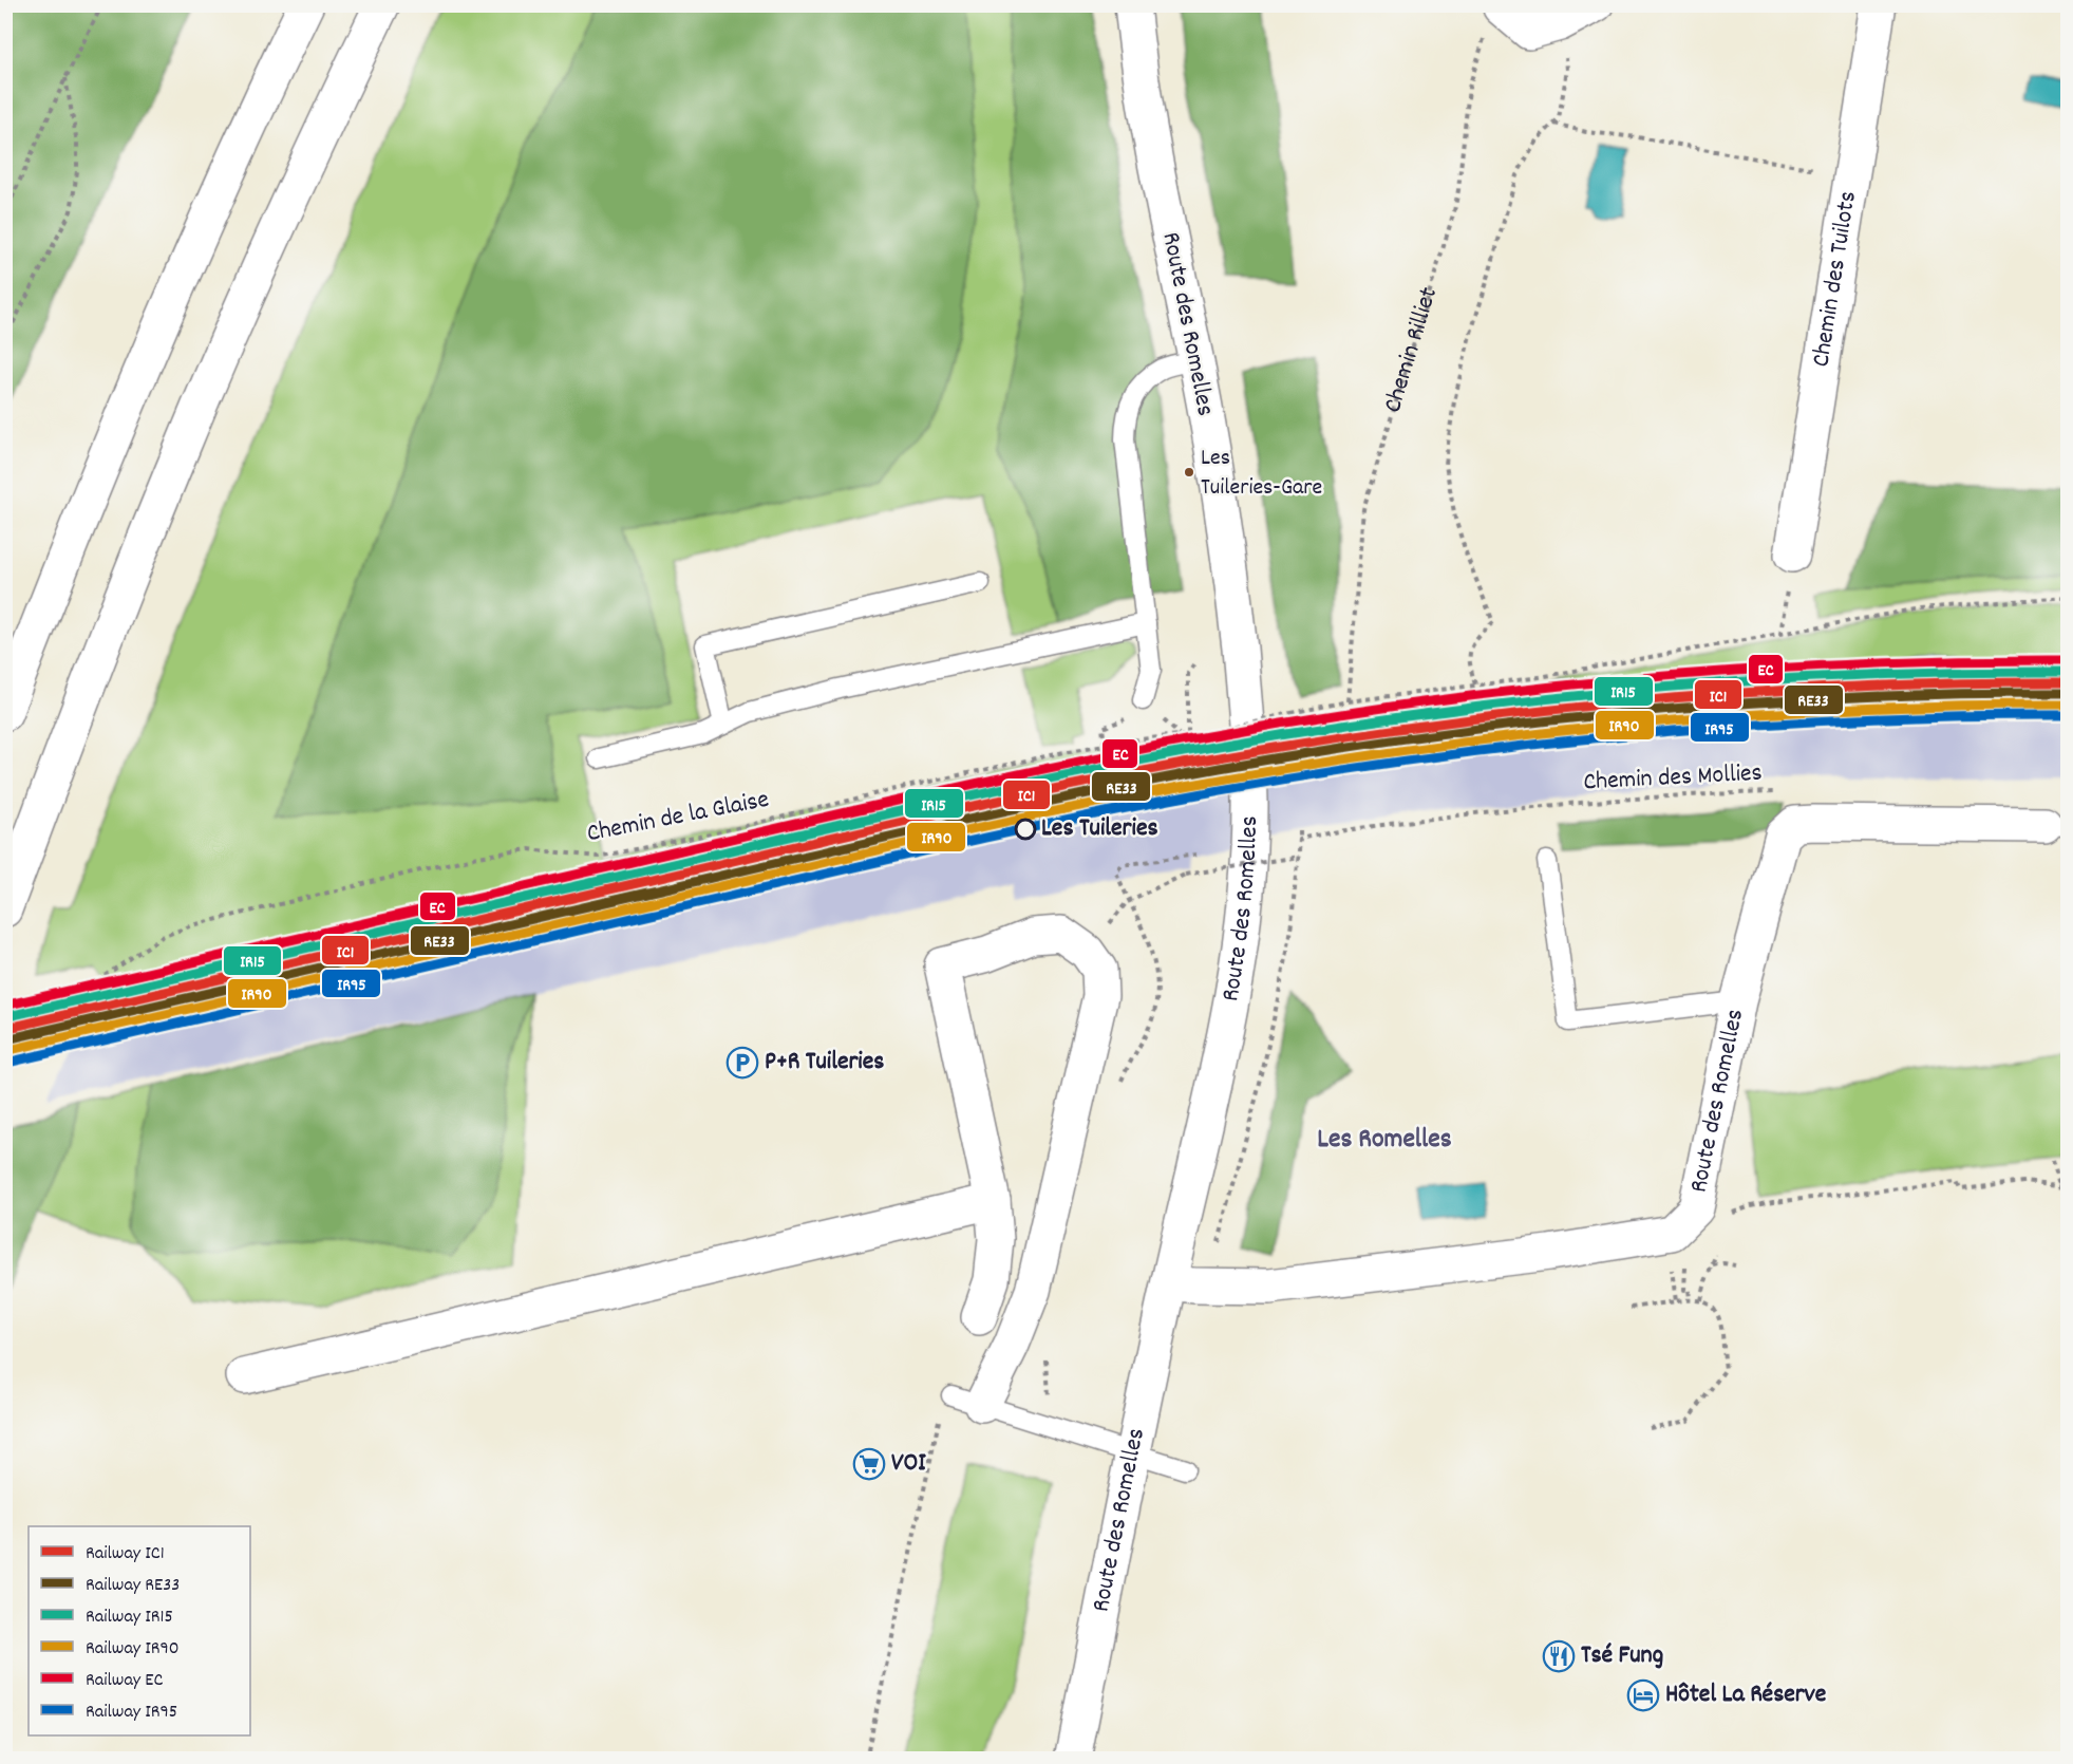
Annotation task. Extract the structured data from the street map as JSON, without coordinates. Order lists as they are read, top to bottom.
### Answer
{
  "streets": {
    "main road": ["Chemin des Tuilots", "Route des Romelles"],
    "path": ["Chemin Rilliet", "Chemin des Mollies", "Chemin de la Glaise"]
  },
  "crossings": [
    ["Chemin Rilliet", "Chemin de la Glaise"]
  ],
  "districts": ["Les Romelles"],
  "places": {
    "other": ["Les Tuileries-Gare", "Les Tuileries"],
    "parking": ["P+R Tuileries"],
    "supermarket": ["VOI"],
    "restaurant": ["Tsé Fung"],
    "hotel": ["Hôtel La Réserve"]
  },
  "lines": [
    "rail line EC",
    "rail line IR15",
    "rail line IC1",
    "rail line RE33",
    "rail line IR90",
    "rail line IR95"
  ],
  "legend": [
    "Railway IC1",
    "Railway RE33",
    "Railway IR15",
    "Railway IR90",
    "Railway EC",
    "Railway IR95"
  ]
}
